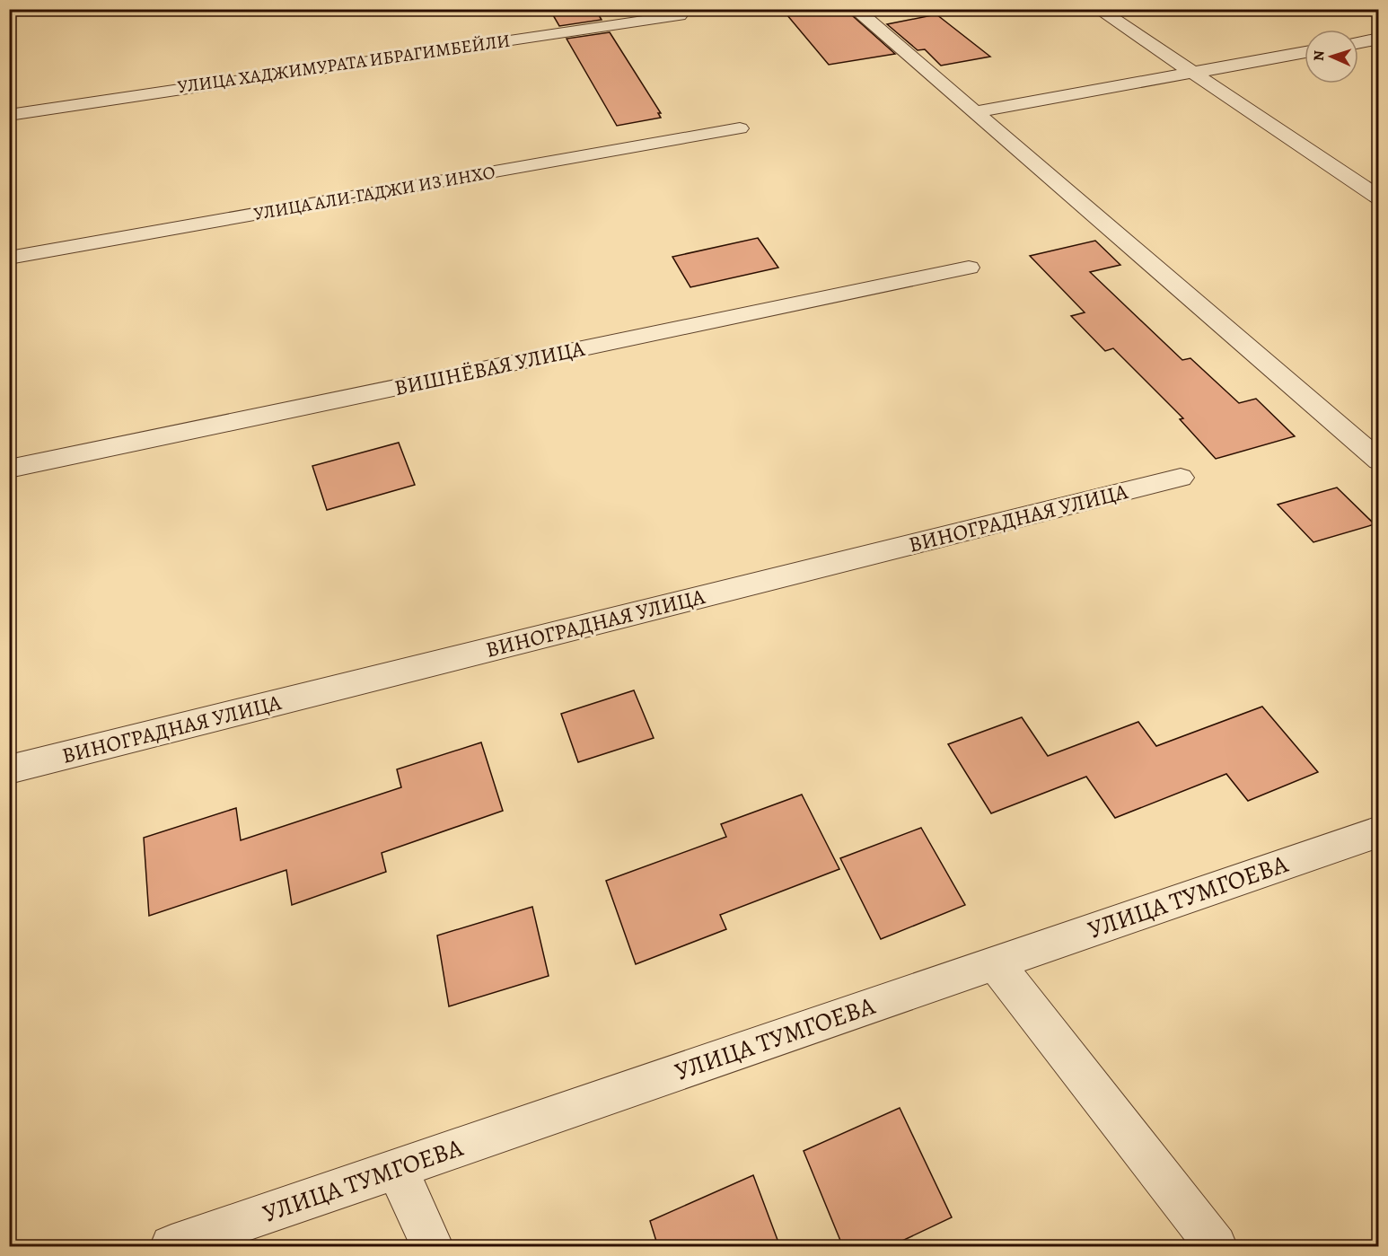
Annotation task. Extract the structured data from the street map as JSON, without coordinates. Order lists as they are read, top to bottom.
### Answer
{
  "streets": {
    "street": [
      "УЛИЦА ХАДЖИМУРАТА ИБРАГИМБЕЙЛИ",
      "УЛИЦА АЛИ-ГАДЖИ ИЗ ИНХО",
      "ВИШНЁВАЯ УЛИЦА",
      "ВИНОГРАДНАЯ УЛИЦА",
      "УЛИЦА ТУМГОЕВА"
    ]
  },
  "north": "left"
}
